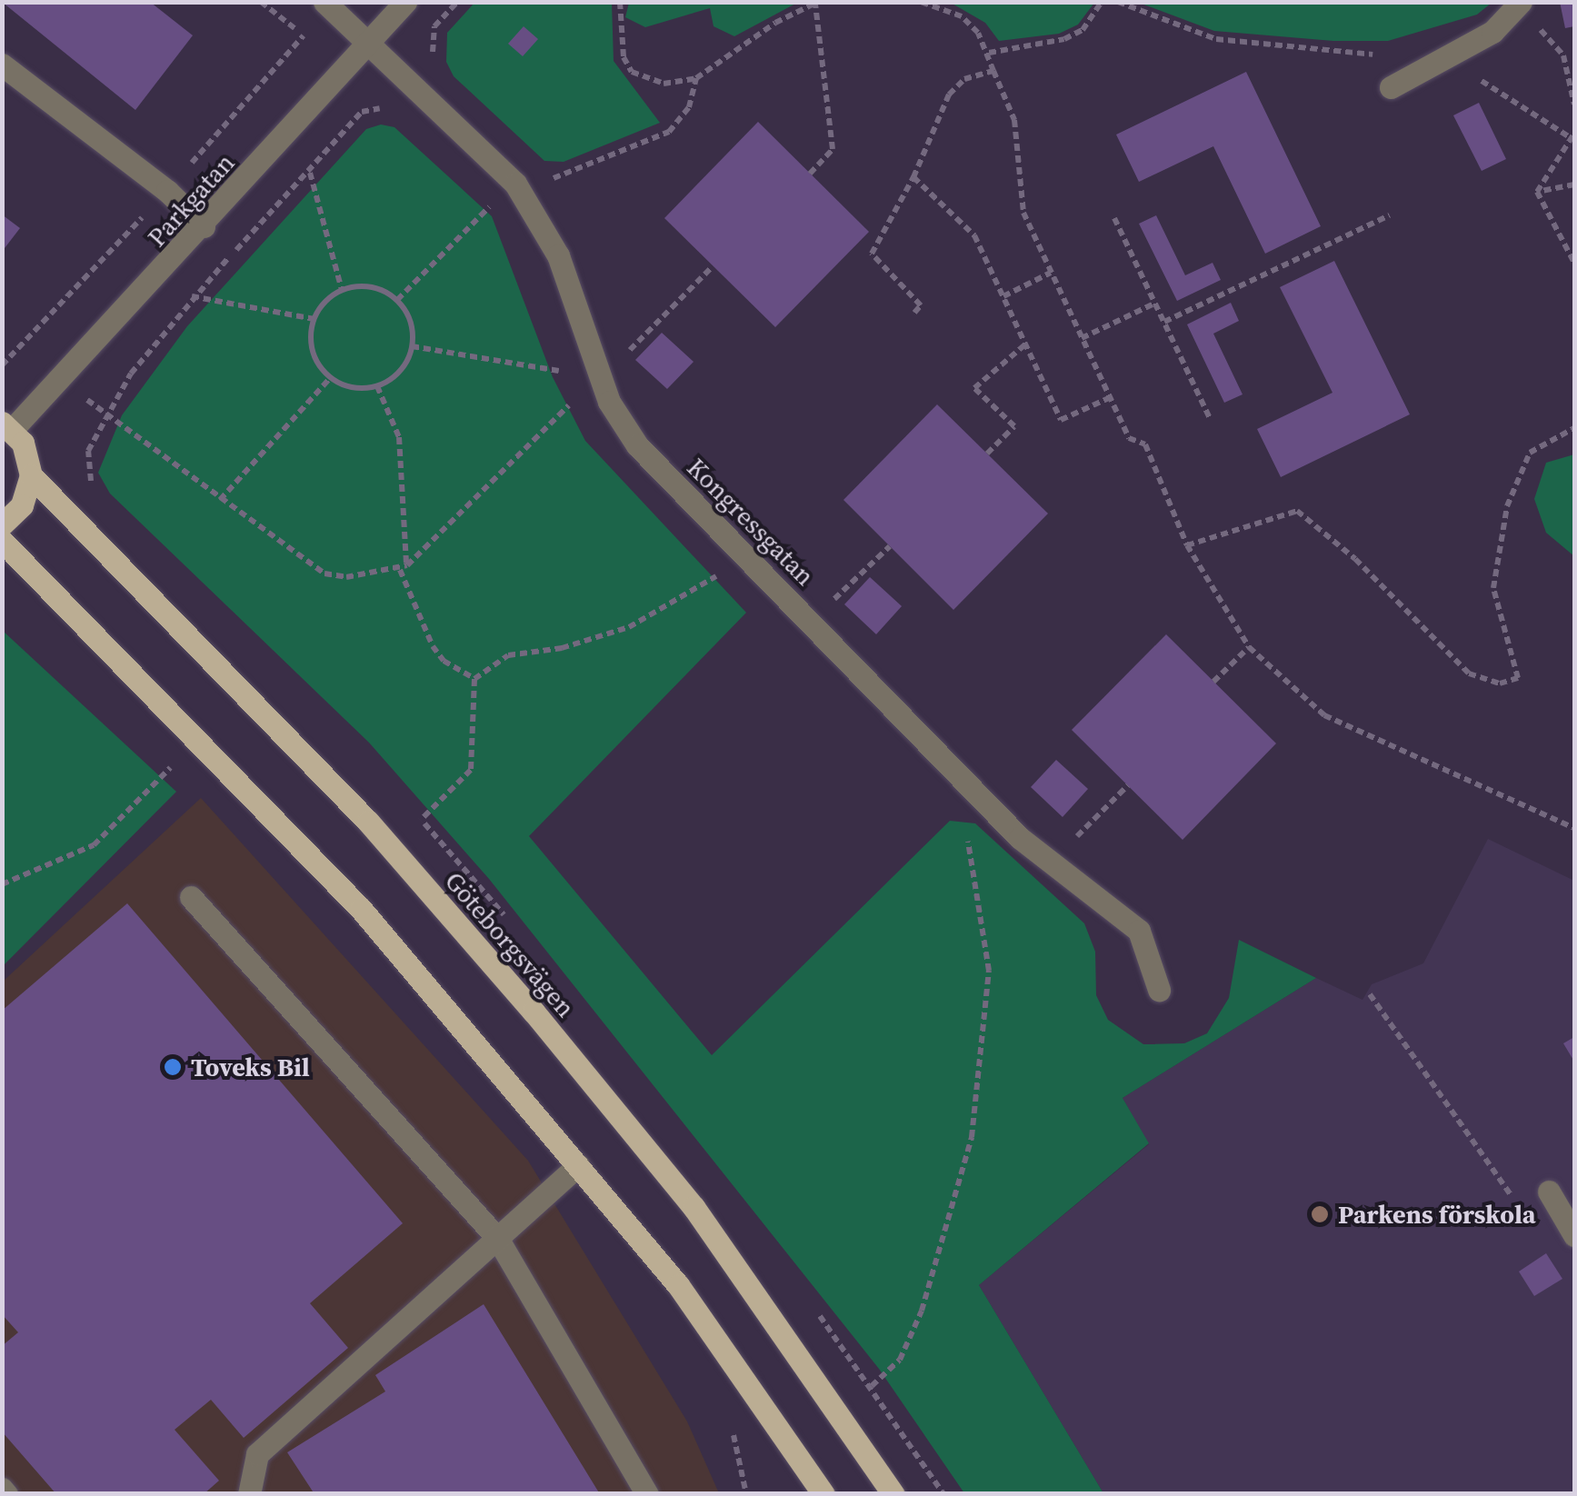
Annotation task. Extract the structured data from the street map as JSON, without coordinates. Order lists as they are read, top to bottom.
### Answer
{
  "streets": {
    "main road": ["Göteborgsvägen"],
    "street": ["Parkgatan", "Kongressgatan"]
  },
  "crossings": [
    ["Parkgatan", "Kongressgatan"],
    ["Parkgatan", "Göteborgsvägen"]
  ],
  "places": ["Toveks Bil", "Parkens förskola"]
}
